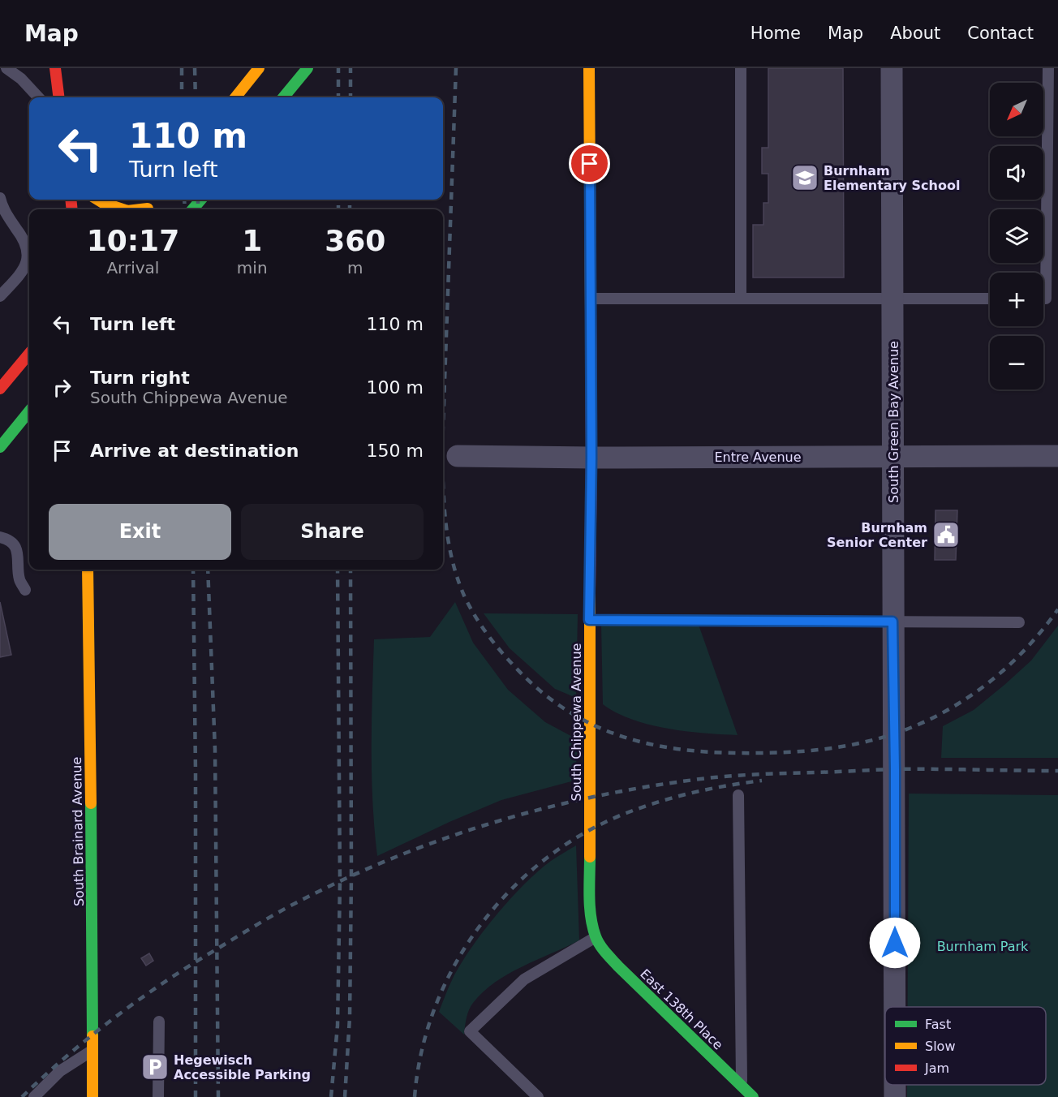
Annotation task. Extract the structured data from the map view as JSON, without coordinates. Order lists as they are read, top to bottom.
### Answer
{
  "streets": {
    "street": [
      "South Green Bay Avenue",
      "Entre Avenue",
      "South Chippewa Avenue",
      "South Brainard Avenue",
      "East 138th Place"
    ]
  },
  "crossings": [
    ["South Green Bay Avenue", "Entre Avenue"],
    ["Entre Avenue", "South Chippewa Avenue"],
    ["South Chippewa Avenue", "East 138th Place"]
  ],
  "parks": ["Burnham Park"],
  "places": {
    "school or university": ["Burnham Elementary School"],
    "public building": ["Burnham Senior Center"],
    "parking": ["Hegewisch Accessible Parking"]
  },
  "legend": ["Fast", "Slow", "Jam"],
  "north": "bottom left",
  "page": {
    "header": "Map",
    "nav": [
      "Home",
      "Map",
      "About",
      "Contact"
    ],
    "map_buttons": ["+", "−"],
    "turn": ["110 m", "Turn left"],
    "eta": [
      "10:17",
      "Arrival",
      "1",
      "min",
      "360",
      "m"
    ],
    "list": [
      {
        "name": "Turn left",
        "value": "110 m"
      },
      {
        "name": "Turn right",
        "note": "South Chippewa Avenue",
        "value": "100 m"
      },
      {
        "name": "Arrive at destination",
        "value": "150 m"
      }
    ],
    "buttons": ["Exit", "Share"]
  }
}
